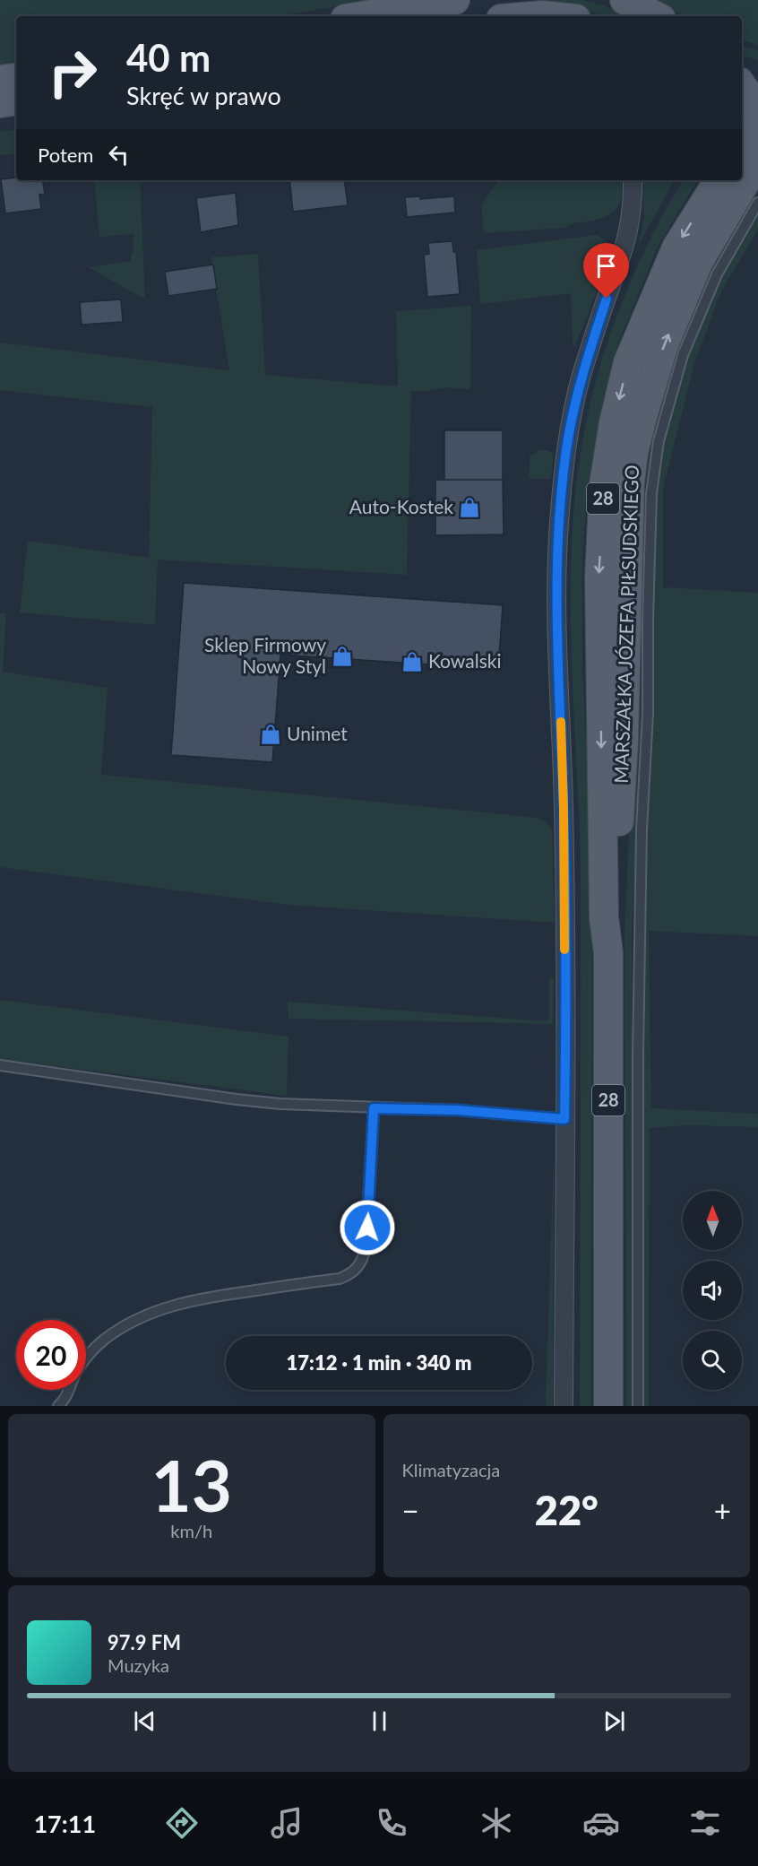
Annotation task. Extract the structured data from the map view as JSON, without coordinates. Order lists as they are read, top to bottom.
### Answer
{
  "streets": {
    "main road": ["28", "MARSZAŁKA JÓZEFA PIŁSUDSKIEGO"]
  },
  "places": {
    "shop": [
      "Auto-Kostek",
      "Sklep Firmowy Nowy Styl",
      "Kowalski",
      "Unimet"
    ]
  },
  "north": "top",
  "page": {
    "turn": ["40 m", "Skręć w prawo"],
    "then": "Potem",
    "limit": "20",
    "trip": "17:12 · 1 min · 340 m",
    "tile": [
      ["13", "km/h"],
      "Klimatyzacja"
    ],
    "heat": ["−", "22°", "+"],
    "song": ["97.9 FM", "Muzyka"],
    "tabs": "17:11"
  }
}
